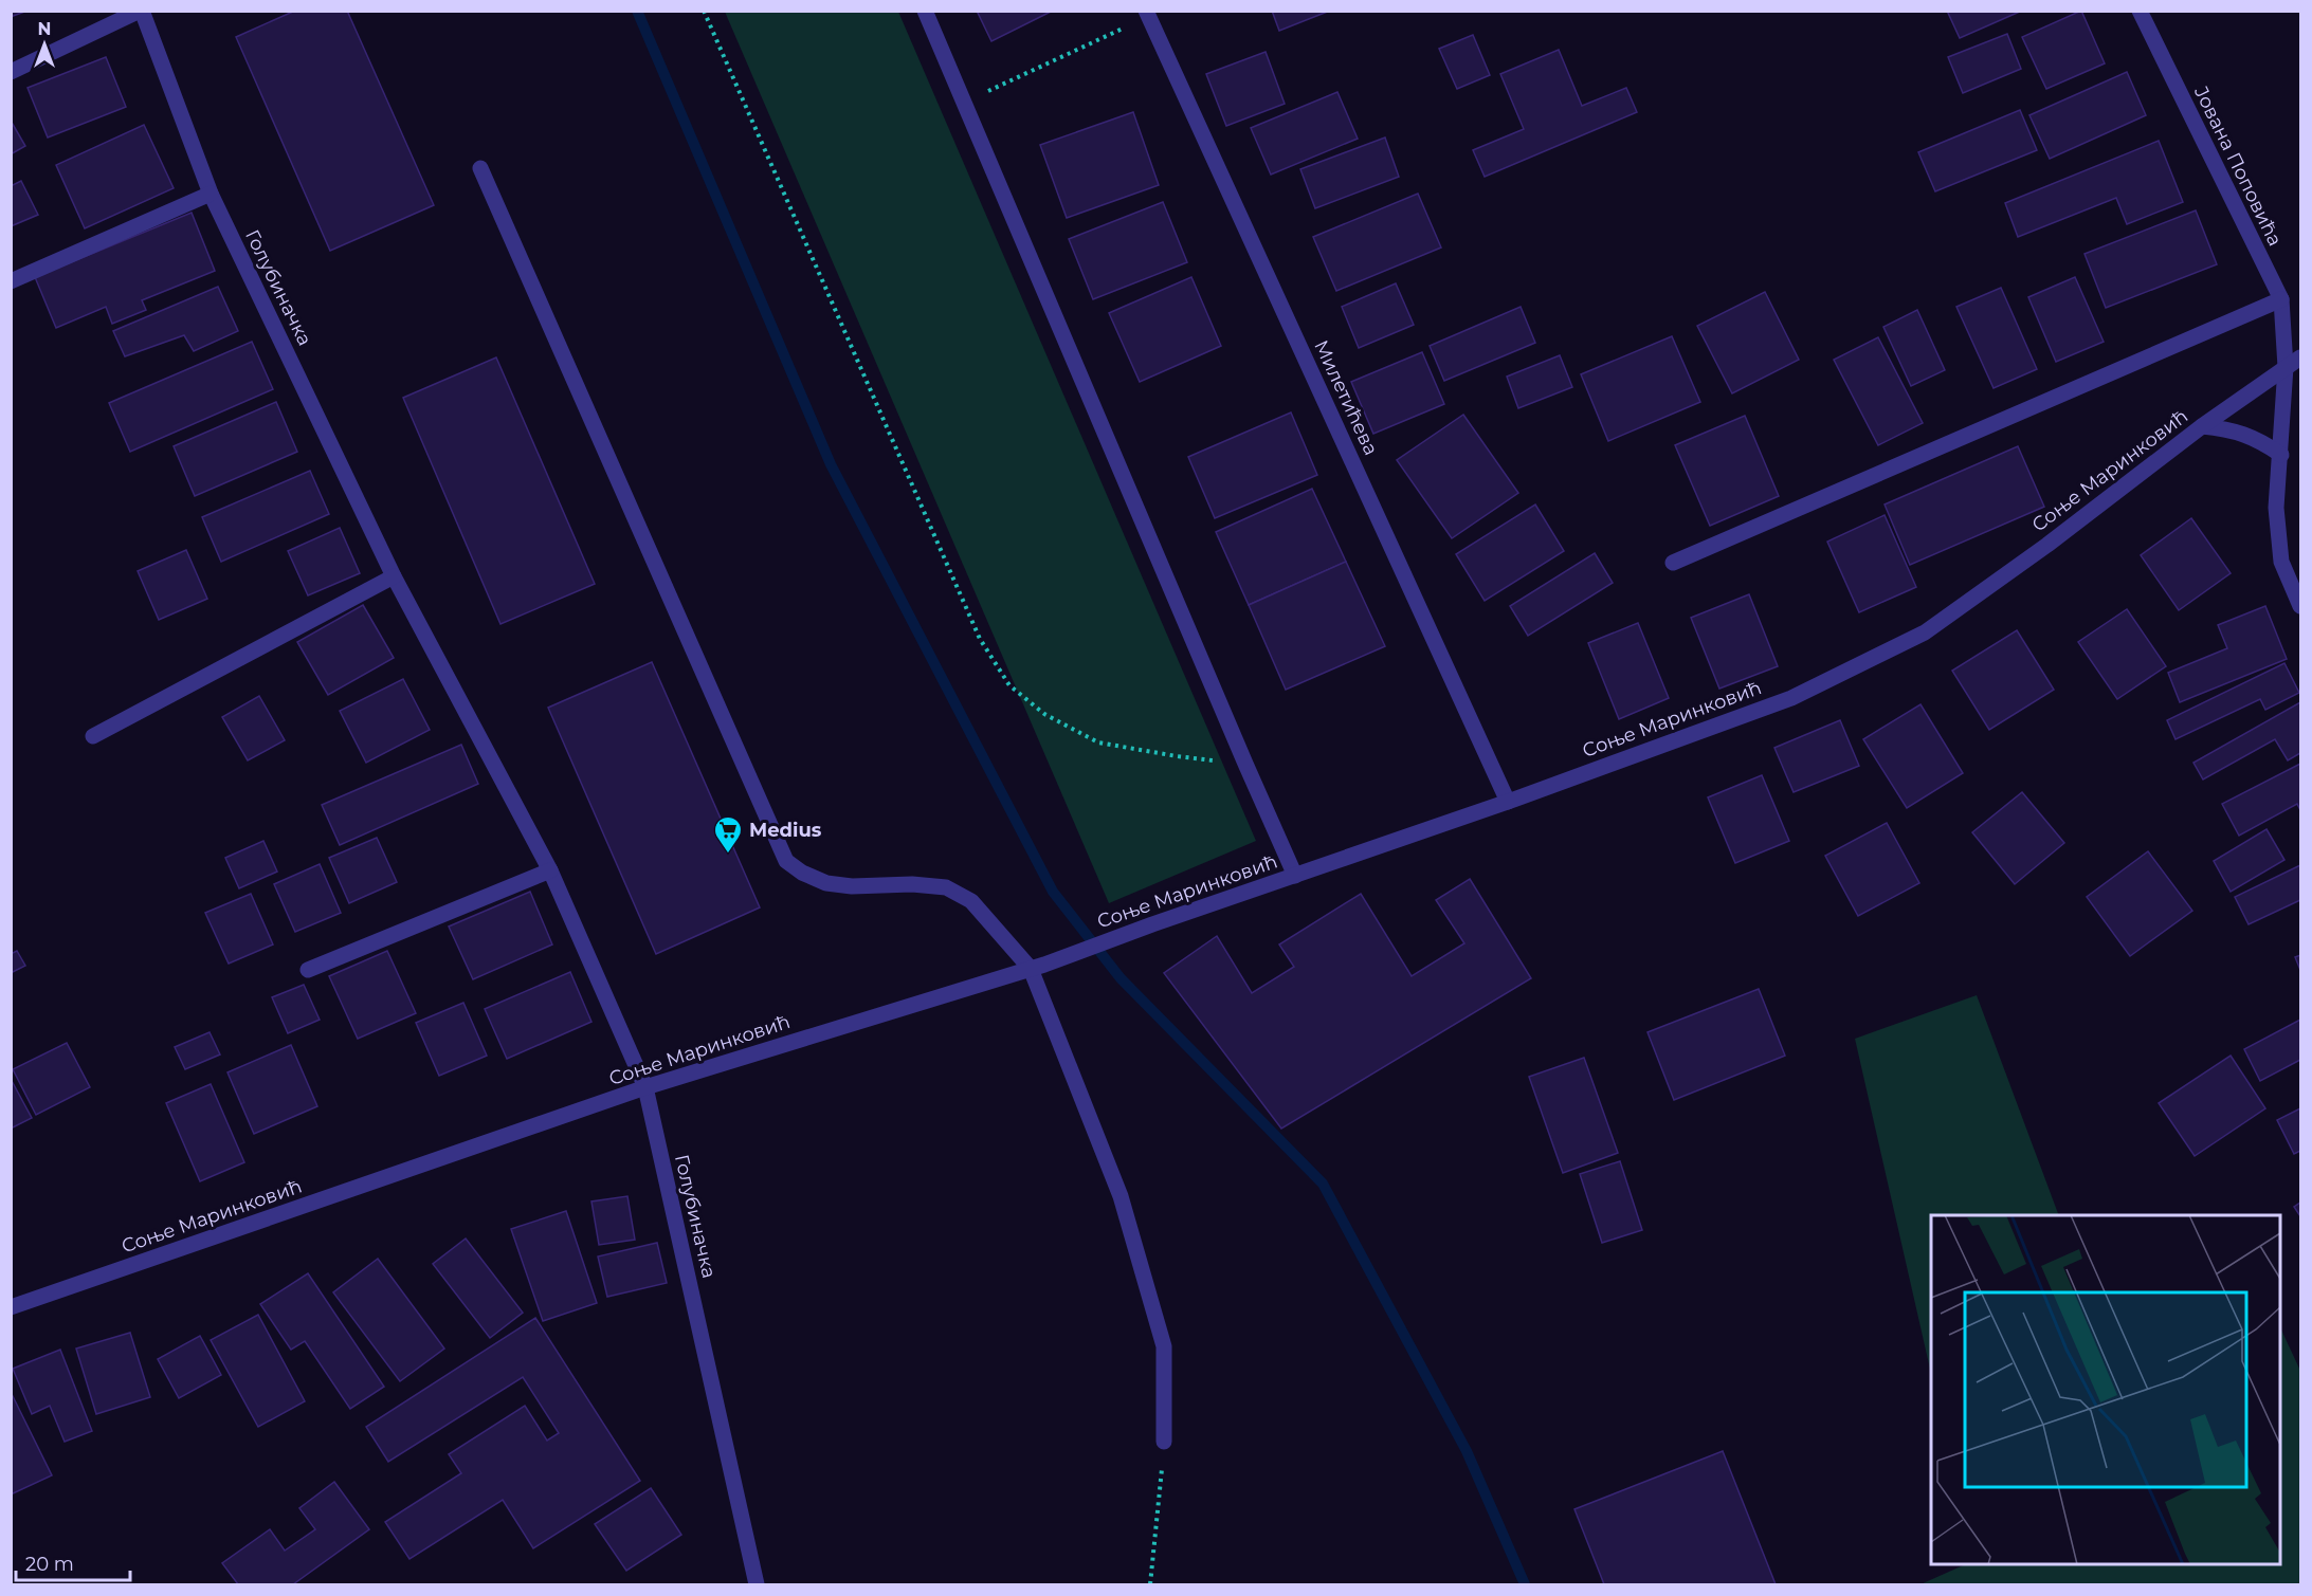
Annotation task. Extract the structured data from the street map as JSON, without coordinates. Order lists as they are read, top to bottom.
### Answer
{
  "streets": {
    "street": [
      "Јована Поповића",
      "Голубиначка",
      "Милетићева",
      "Соње Маринковић"
    ]
  },
  "crossings": [
    ["Јована Поповића", "Соње Маринковић"],
    ["Голубиначка", "Соње Маринковић"],
    ["Милетићева", "Соње Маринковић"]
  ],
  "places": {
    "supermarket": ["Medius"]
  },
  "scale_bar": "20 m",
  "north": "top"
}
